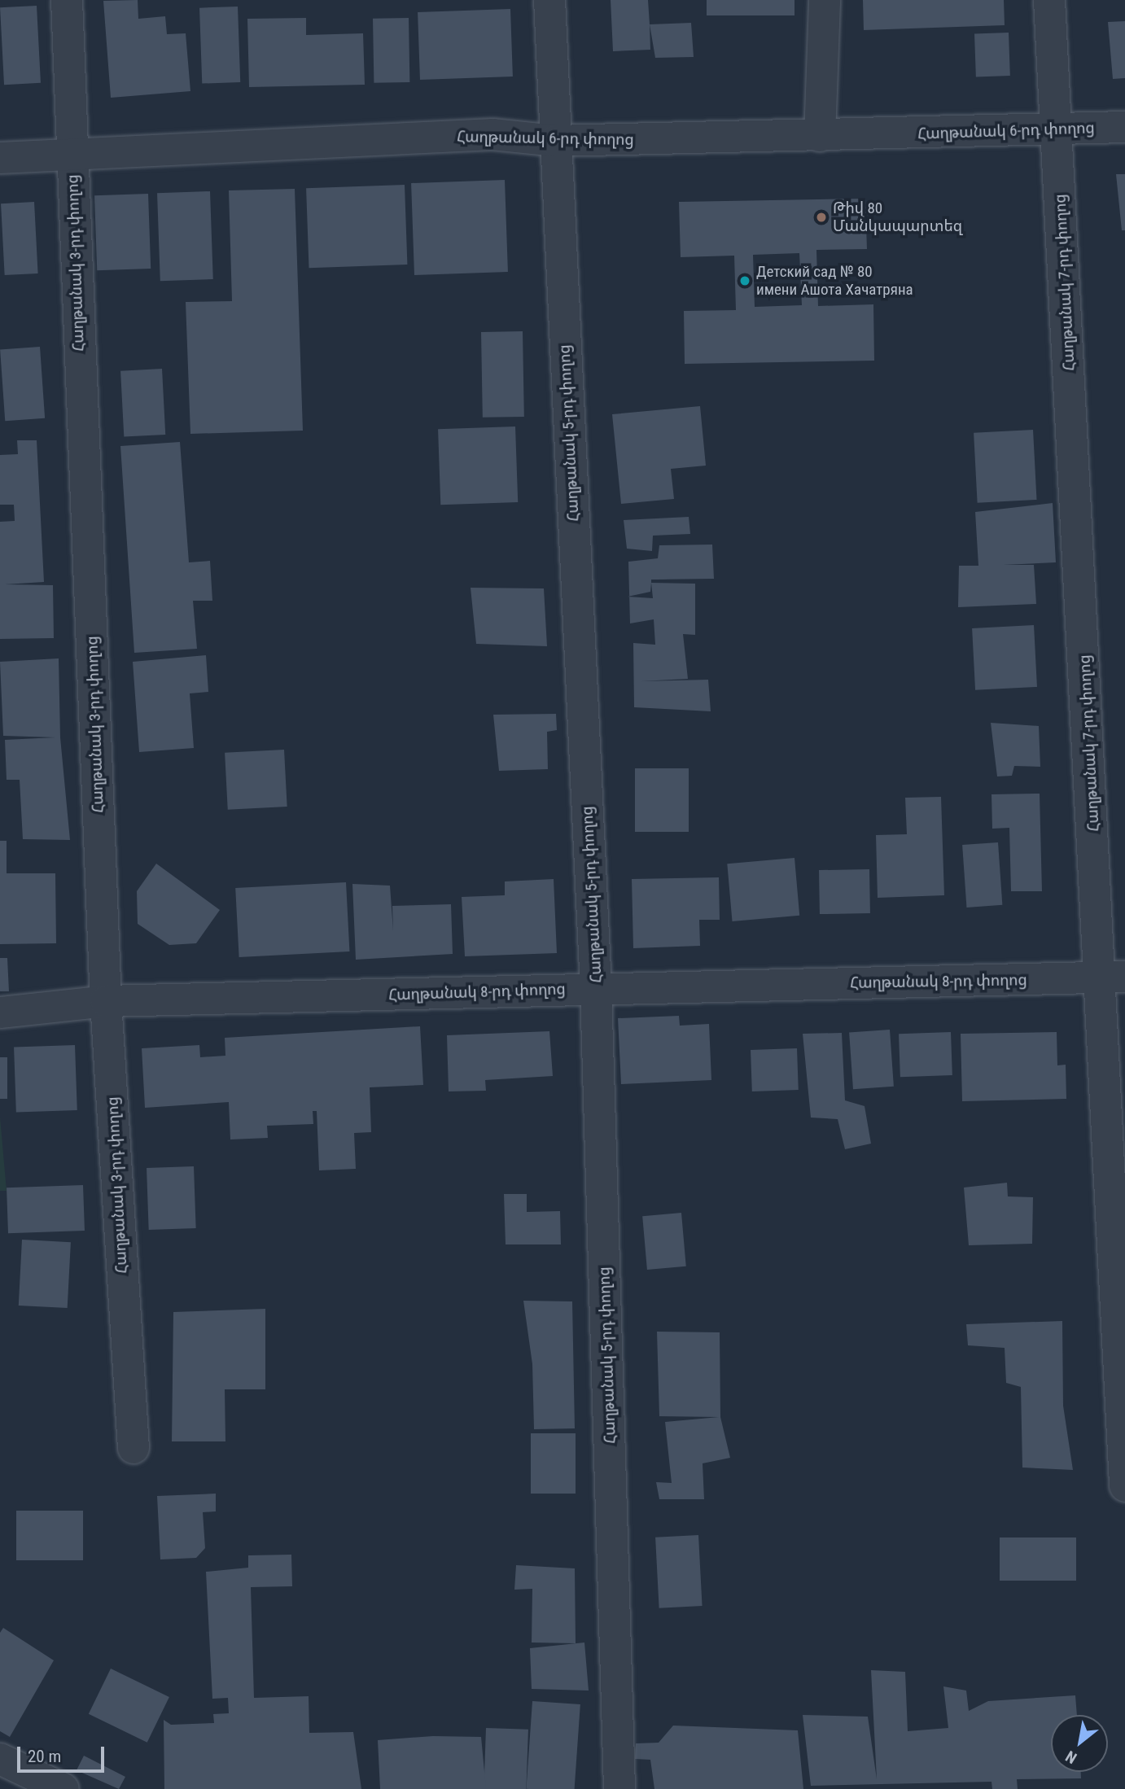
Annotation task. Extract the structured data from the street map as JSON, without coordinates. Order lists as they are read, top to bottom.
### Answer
{
  "streets": {
    "street": [
      "Հաղթանակ 6-րդ փողոց",
      "Հաղթանակ 3-րդ փողոց",
      "Հաղթանակ 7-րդ փողոց",
      "Հաղթանակ 5-րդ փողոց",
      "Հաղթանակ 8-րդ փողոց"
    ]
  },
  "crossings": [
    ["Հաղթանակ 6-րդ փողոց", "Հաղթանակ 3-րդ փողոց"],
    ["Հաղթանակ 6-րդ փողոց", "Հաղթանակ 7-րդ փողոց"],
    ["Հաղթանակ 6-րդ փողոց", "Հաղթանակ 5-րդ փողոց"],
    ["Հաղթանակ 3-րդ փողոց", "Հաղթանակ 8-րդ փողոց"],
    ["Հաղթանակ 7-րդ փողոց", "Հաղթանակ 8-րդ փողոց"],
    ["Հաղթանակ 5-րդ փողոց", "Հաղթանակ 8-րդ փողոց"]
  ],
  "places": ["Թիվ 80 Մանկապարտեզ", "Детский сад № 80 имени Ашота Хачатряна"],
  "scale_bar": "20 m",
  "north": "bottom left"
}
